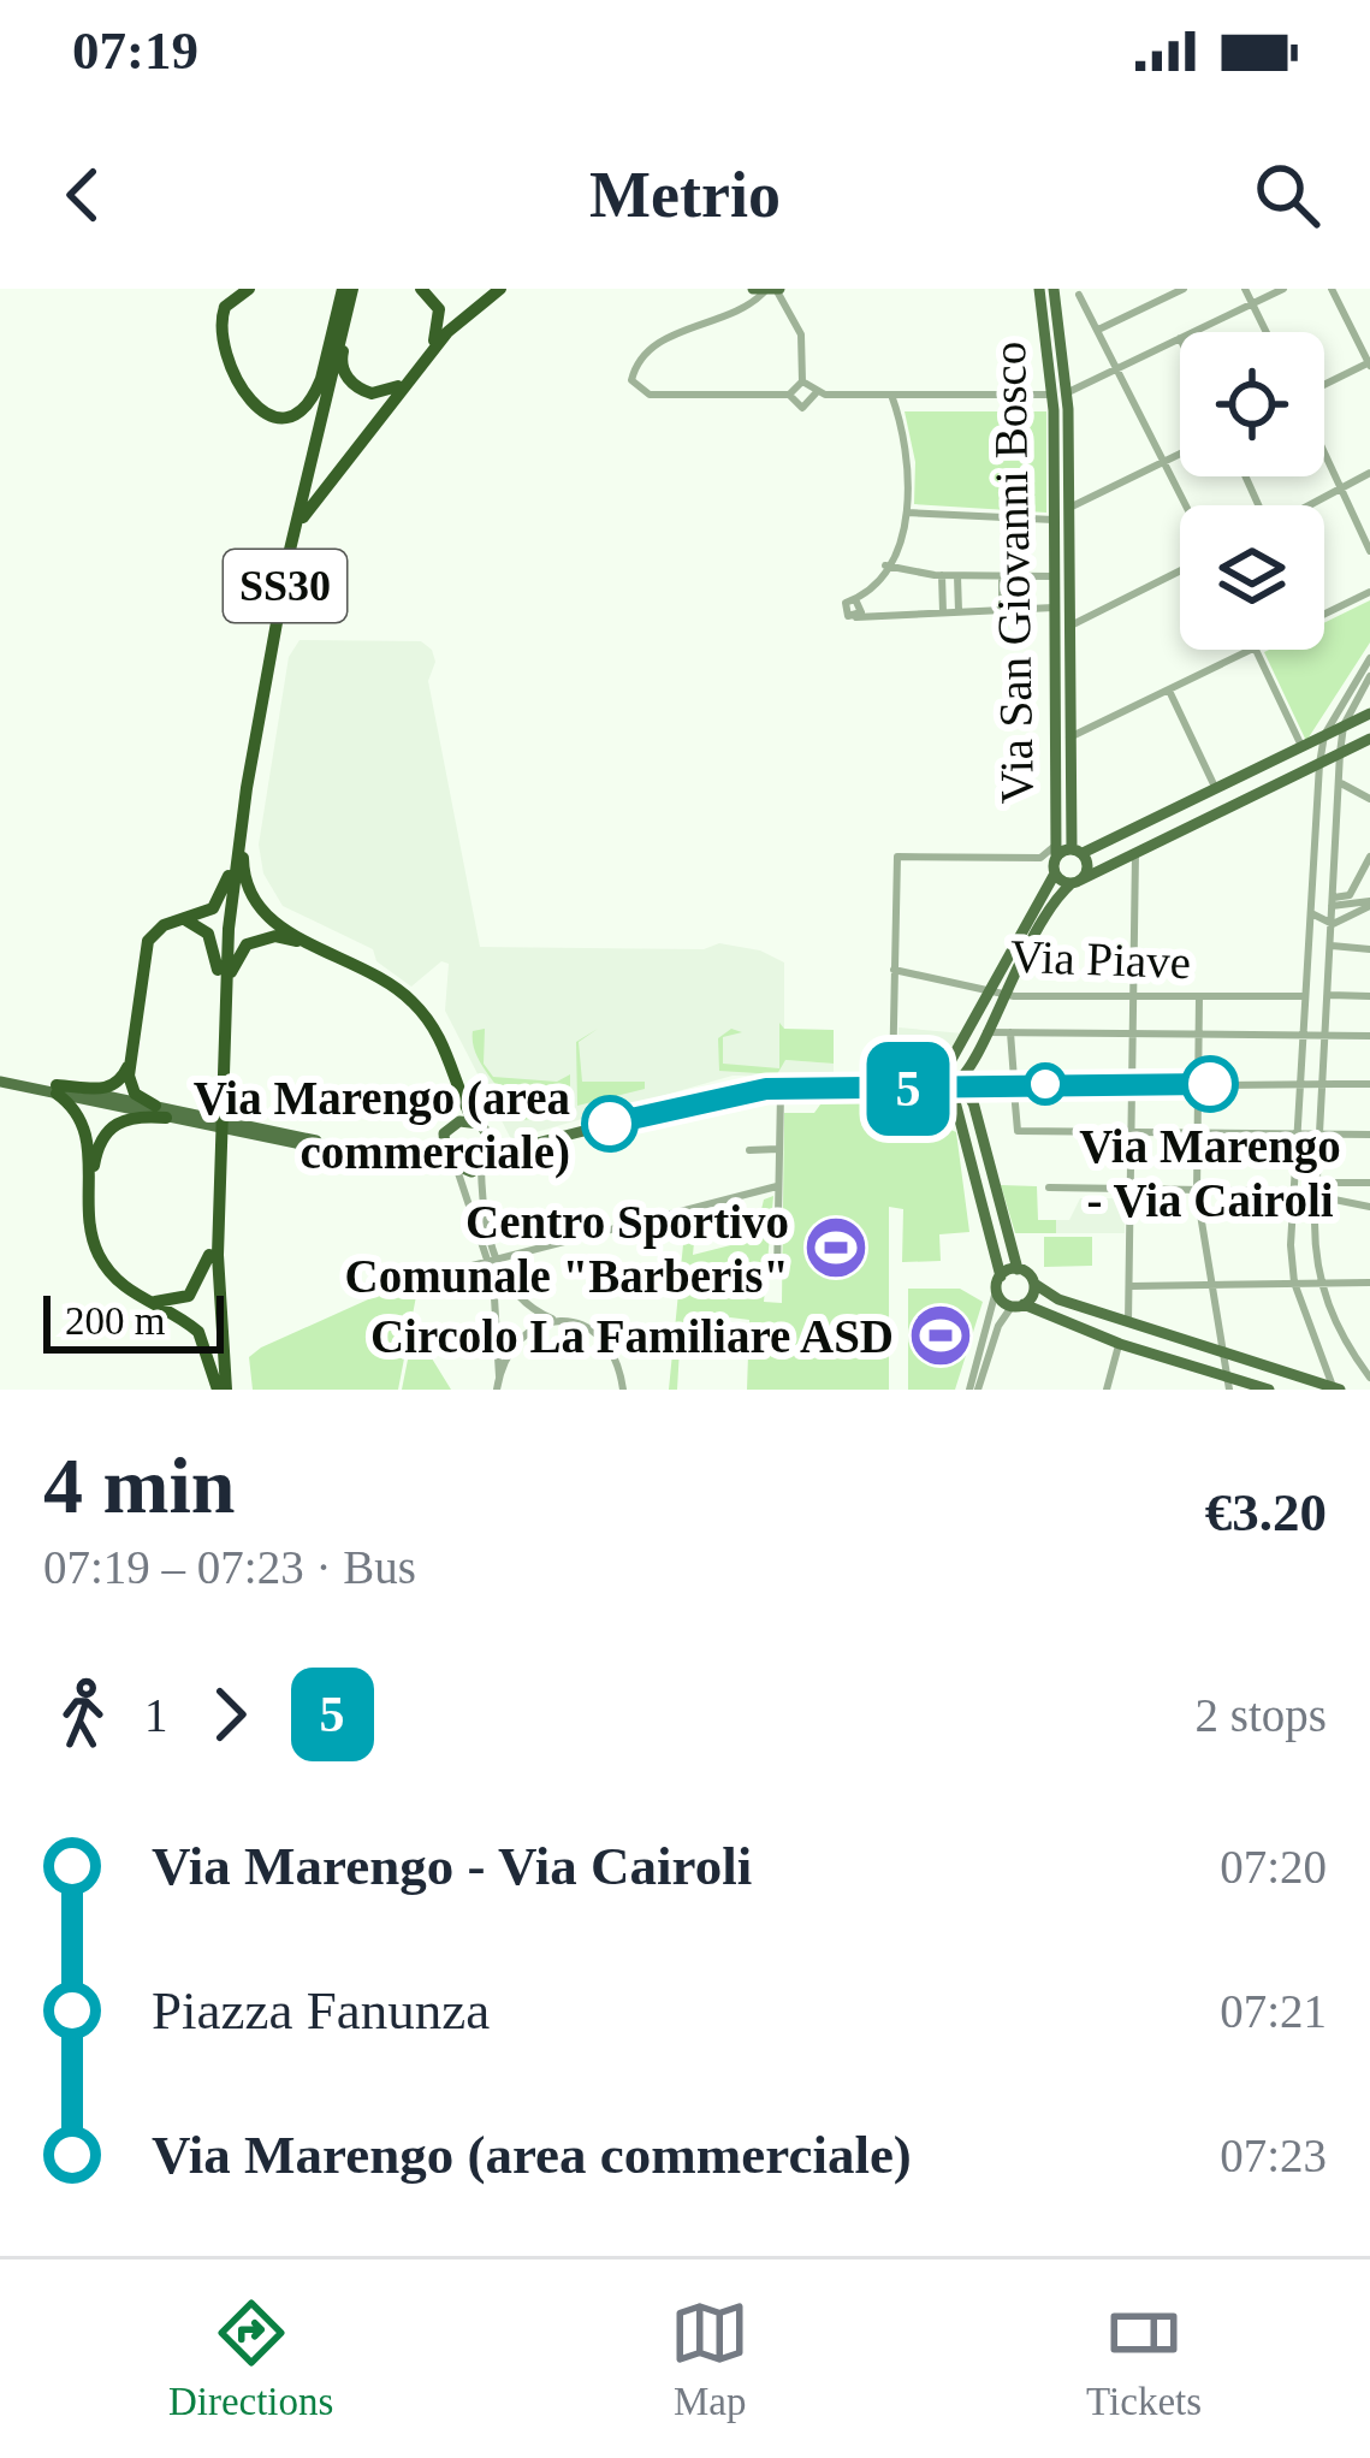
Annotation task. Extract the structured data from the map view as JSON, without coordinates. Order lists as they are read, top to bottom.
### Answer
{
  "streets": {
    "highway": ["SS30"],
    "main road": ["Via San Giovanni Bosco"],
    "street": ["Via Piave"]
  },
  "crossings": [
    ["Via San Giovanni Bosco", "Via Piave"]
  ],
  "places": {
    "other": ["Via Marengo - Via Cairoli", "Via Marengo (area commerciale)"],
    "sports": ["Centro Sportivo Comunale \"Barberis\"", "Circolo La Familiare ASD"]
  },
  "lines": ["bus line 5"],
  "scale_bar": "200 m",
  "page": {
    "status": "07:19",
    "header": "Metrio",
    "on_map": "5",
    "scale": "200 m",
    "heading": ["4 min", "07:19 – 07:23 · Bus", "€3.20"],
    "legs": ["1", "5", "2 stops"],
    "list": [
      {
        "name": "Via Marengo - Via Cairoli",
        "value": "07:20"
      },
      {
        "name": "Piazza Fanunza",
        "value": "07:21"
      },
      {
        "name": "Via Marengo (area commerciale)",
        "value": "07:23"
      }
    ],
    "tabs": ["Directions", "Map", "Tickets"]
  }
}
